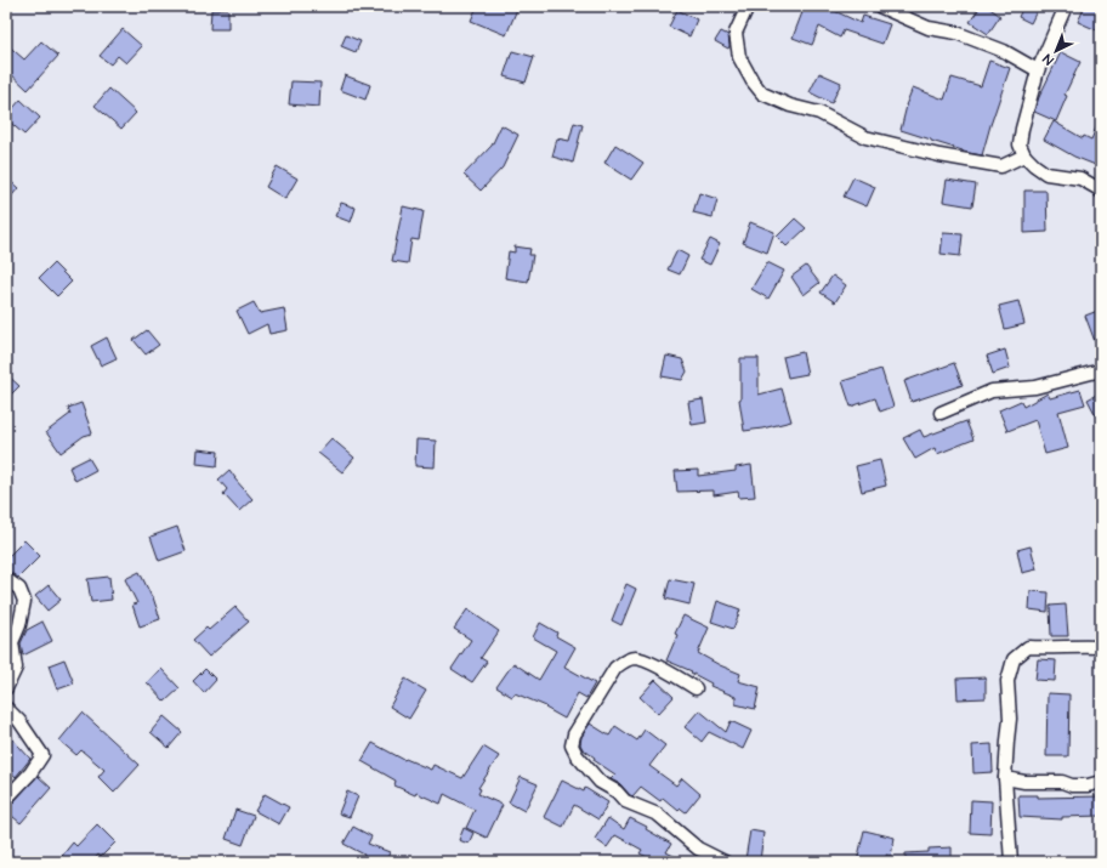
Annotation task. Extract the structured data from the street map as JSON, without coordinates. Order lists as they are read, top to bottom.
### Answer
{
  "north": "bottom left"
}
